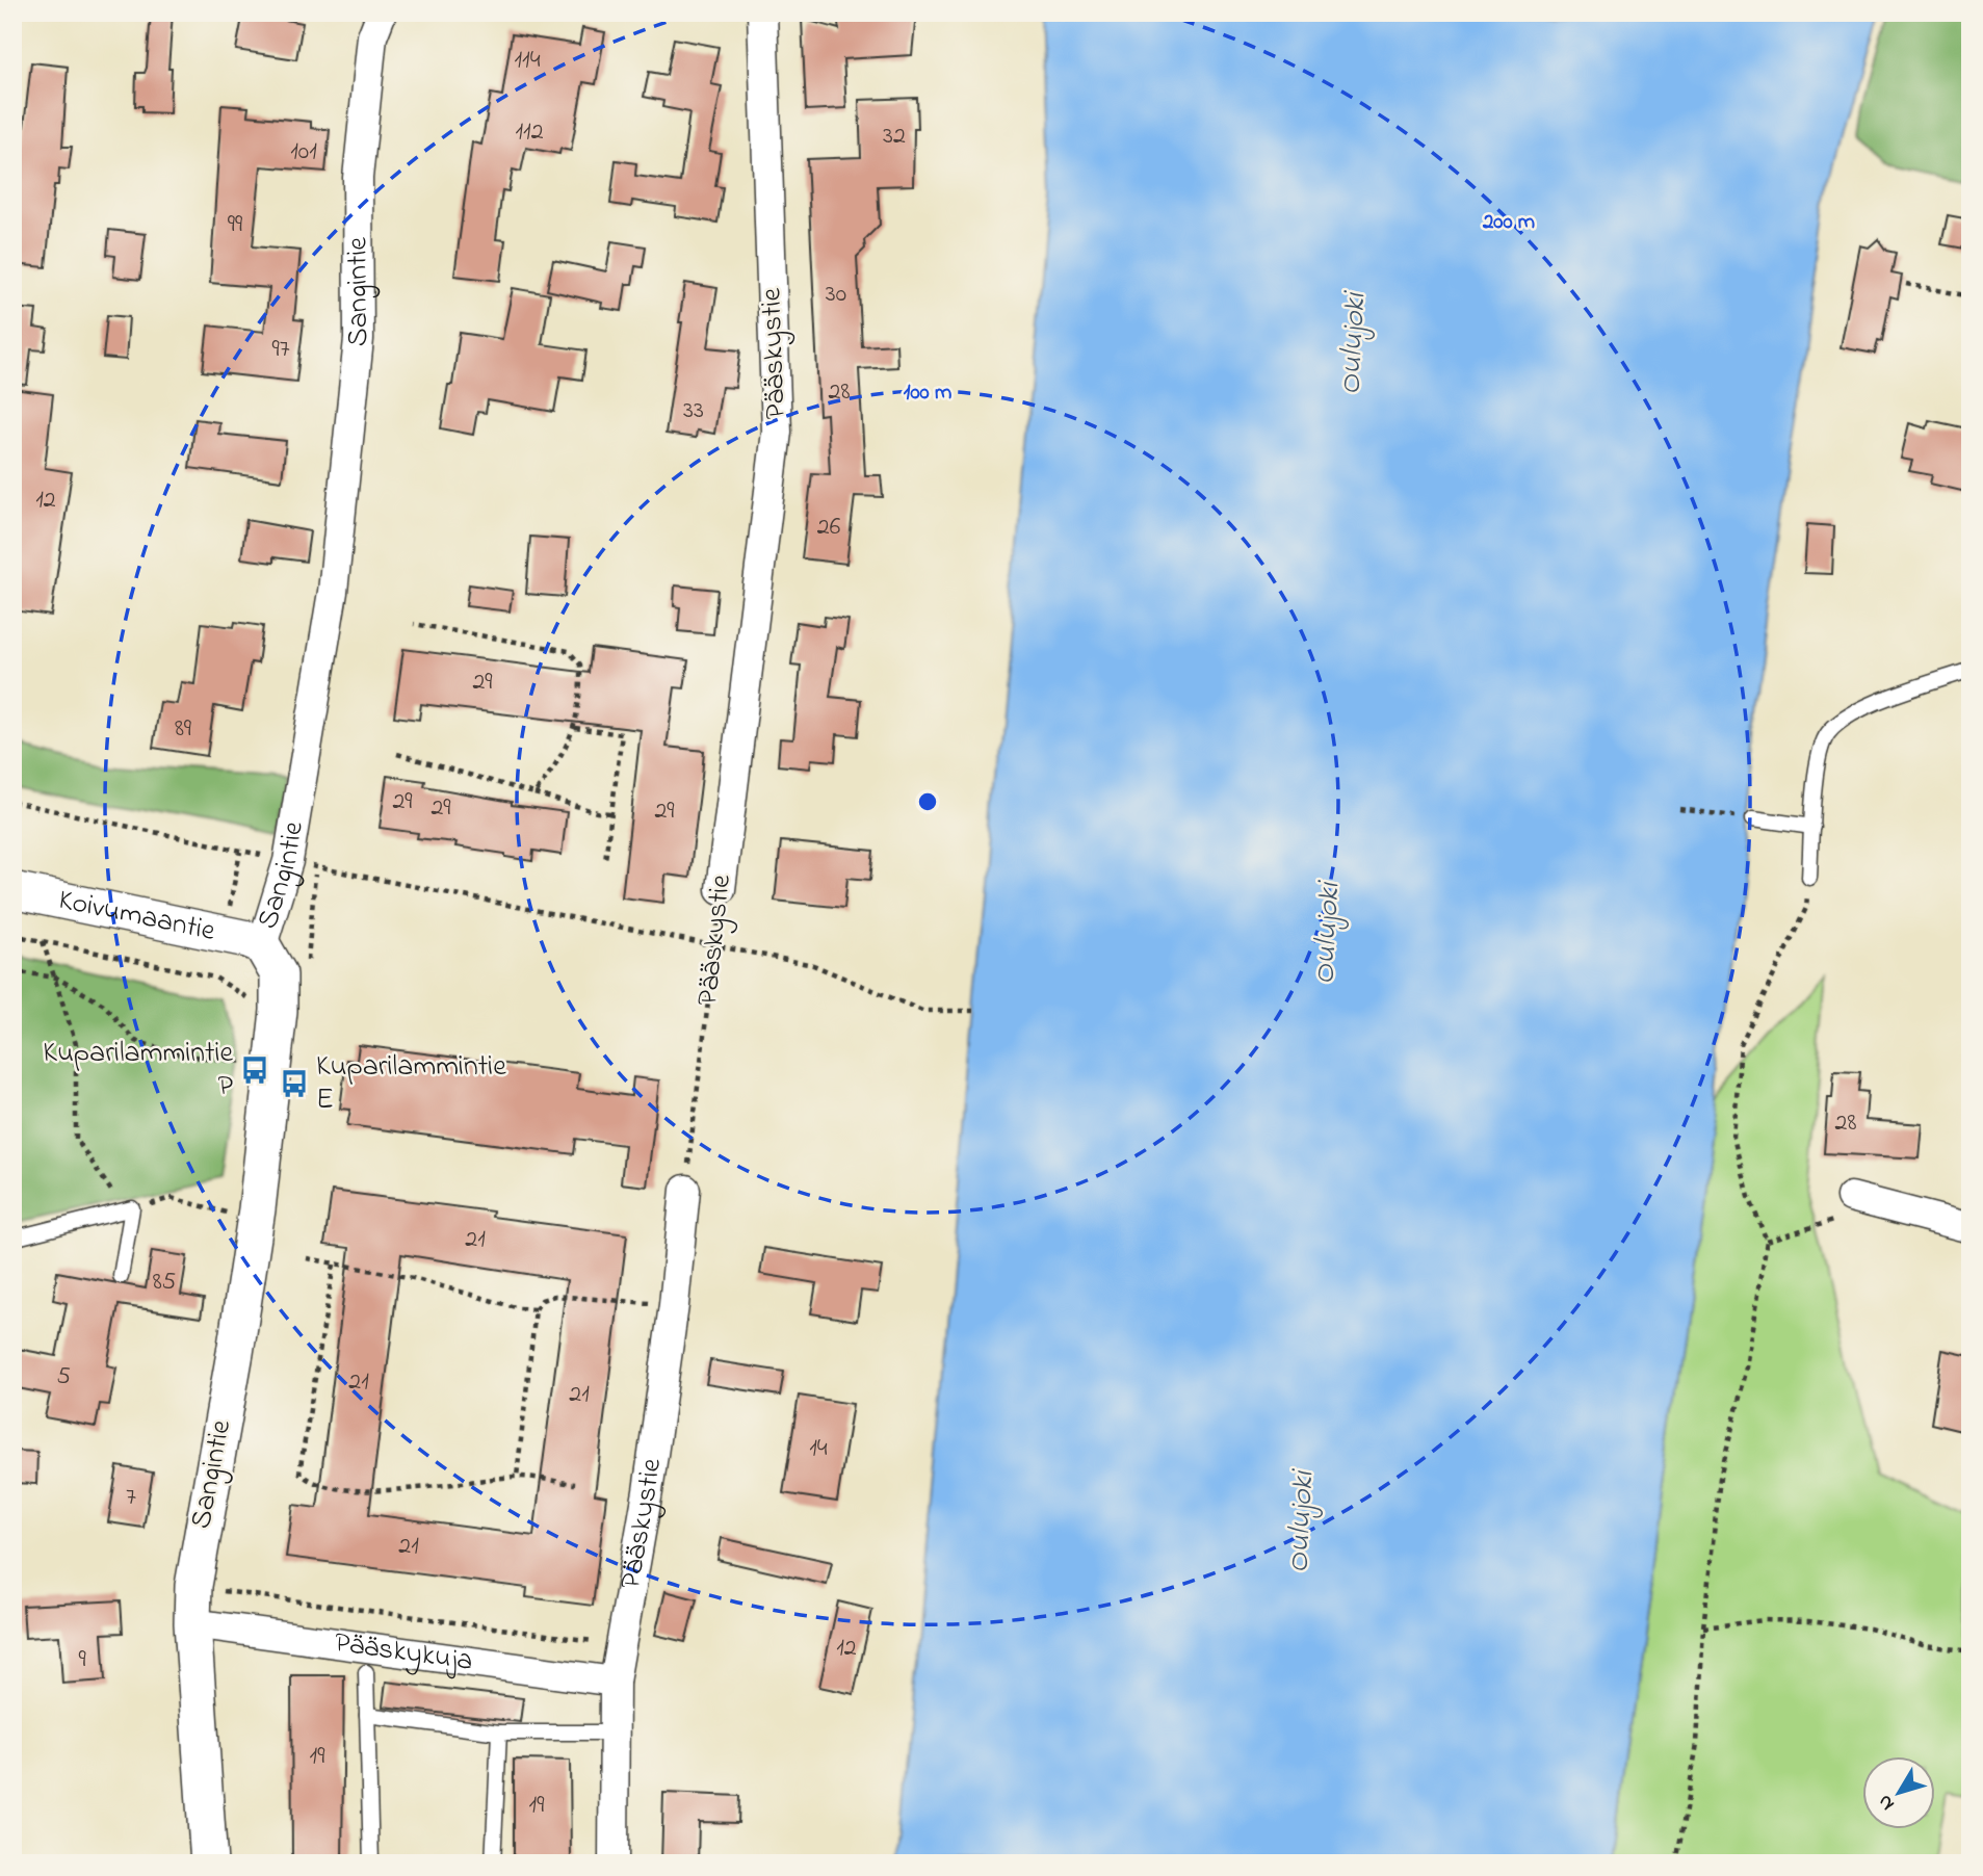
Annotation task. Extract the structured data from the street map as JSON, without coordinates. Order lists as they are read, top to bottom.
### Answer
{
  "streets": {
    "street": [
      "Sangintie",
      "Pääskystie",
      "Koivumaantie",
      "Pääskykuja"
    ]
  },
  "crossings": [
    ["Sangintie", "Koivumaantie"],
    ["Sangintie", "Pääskykuja"],
    ["Pääskystie", "Pääskykuja"]
  ],
  "water": ["Oulujoki"],
  "places": {
    "bus stop": ["Kuparilammintie P", "Kuparilammintie E"]
  },
  "house_numbers": [
    "114",
    "112",
    "32",
    "101",
    "99",
    "30",
    "97",
    "28",
    "33",
    "12",
    "26",
    "29",
    "89",
    "29",
    "29",
    "29",
    "28",
    "21",
    "85",
    "5",
    "21",
    "21",
    "14",
    "7",
    "21",
    "12",
    "9",
    "19",
    "19"
  ],
  "north": "bottom left",
  "rings": ["200 m", "100 m"]
}
